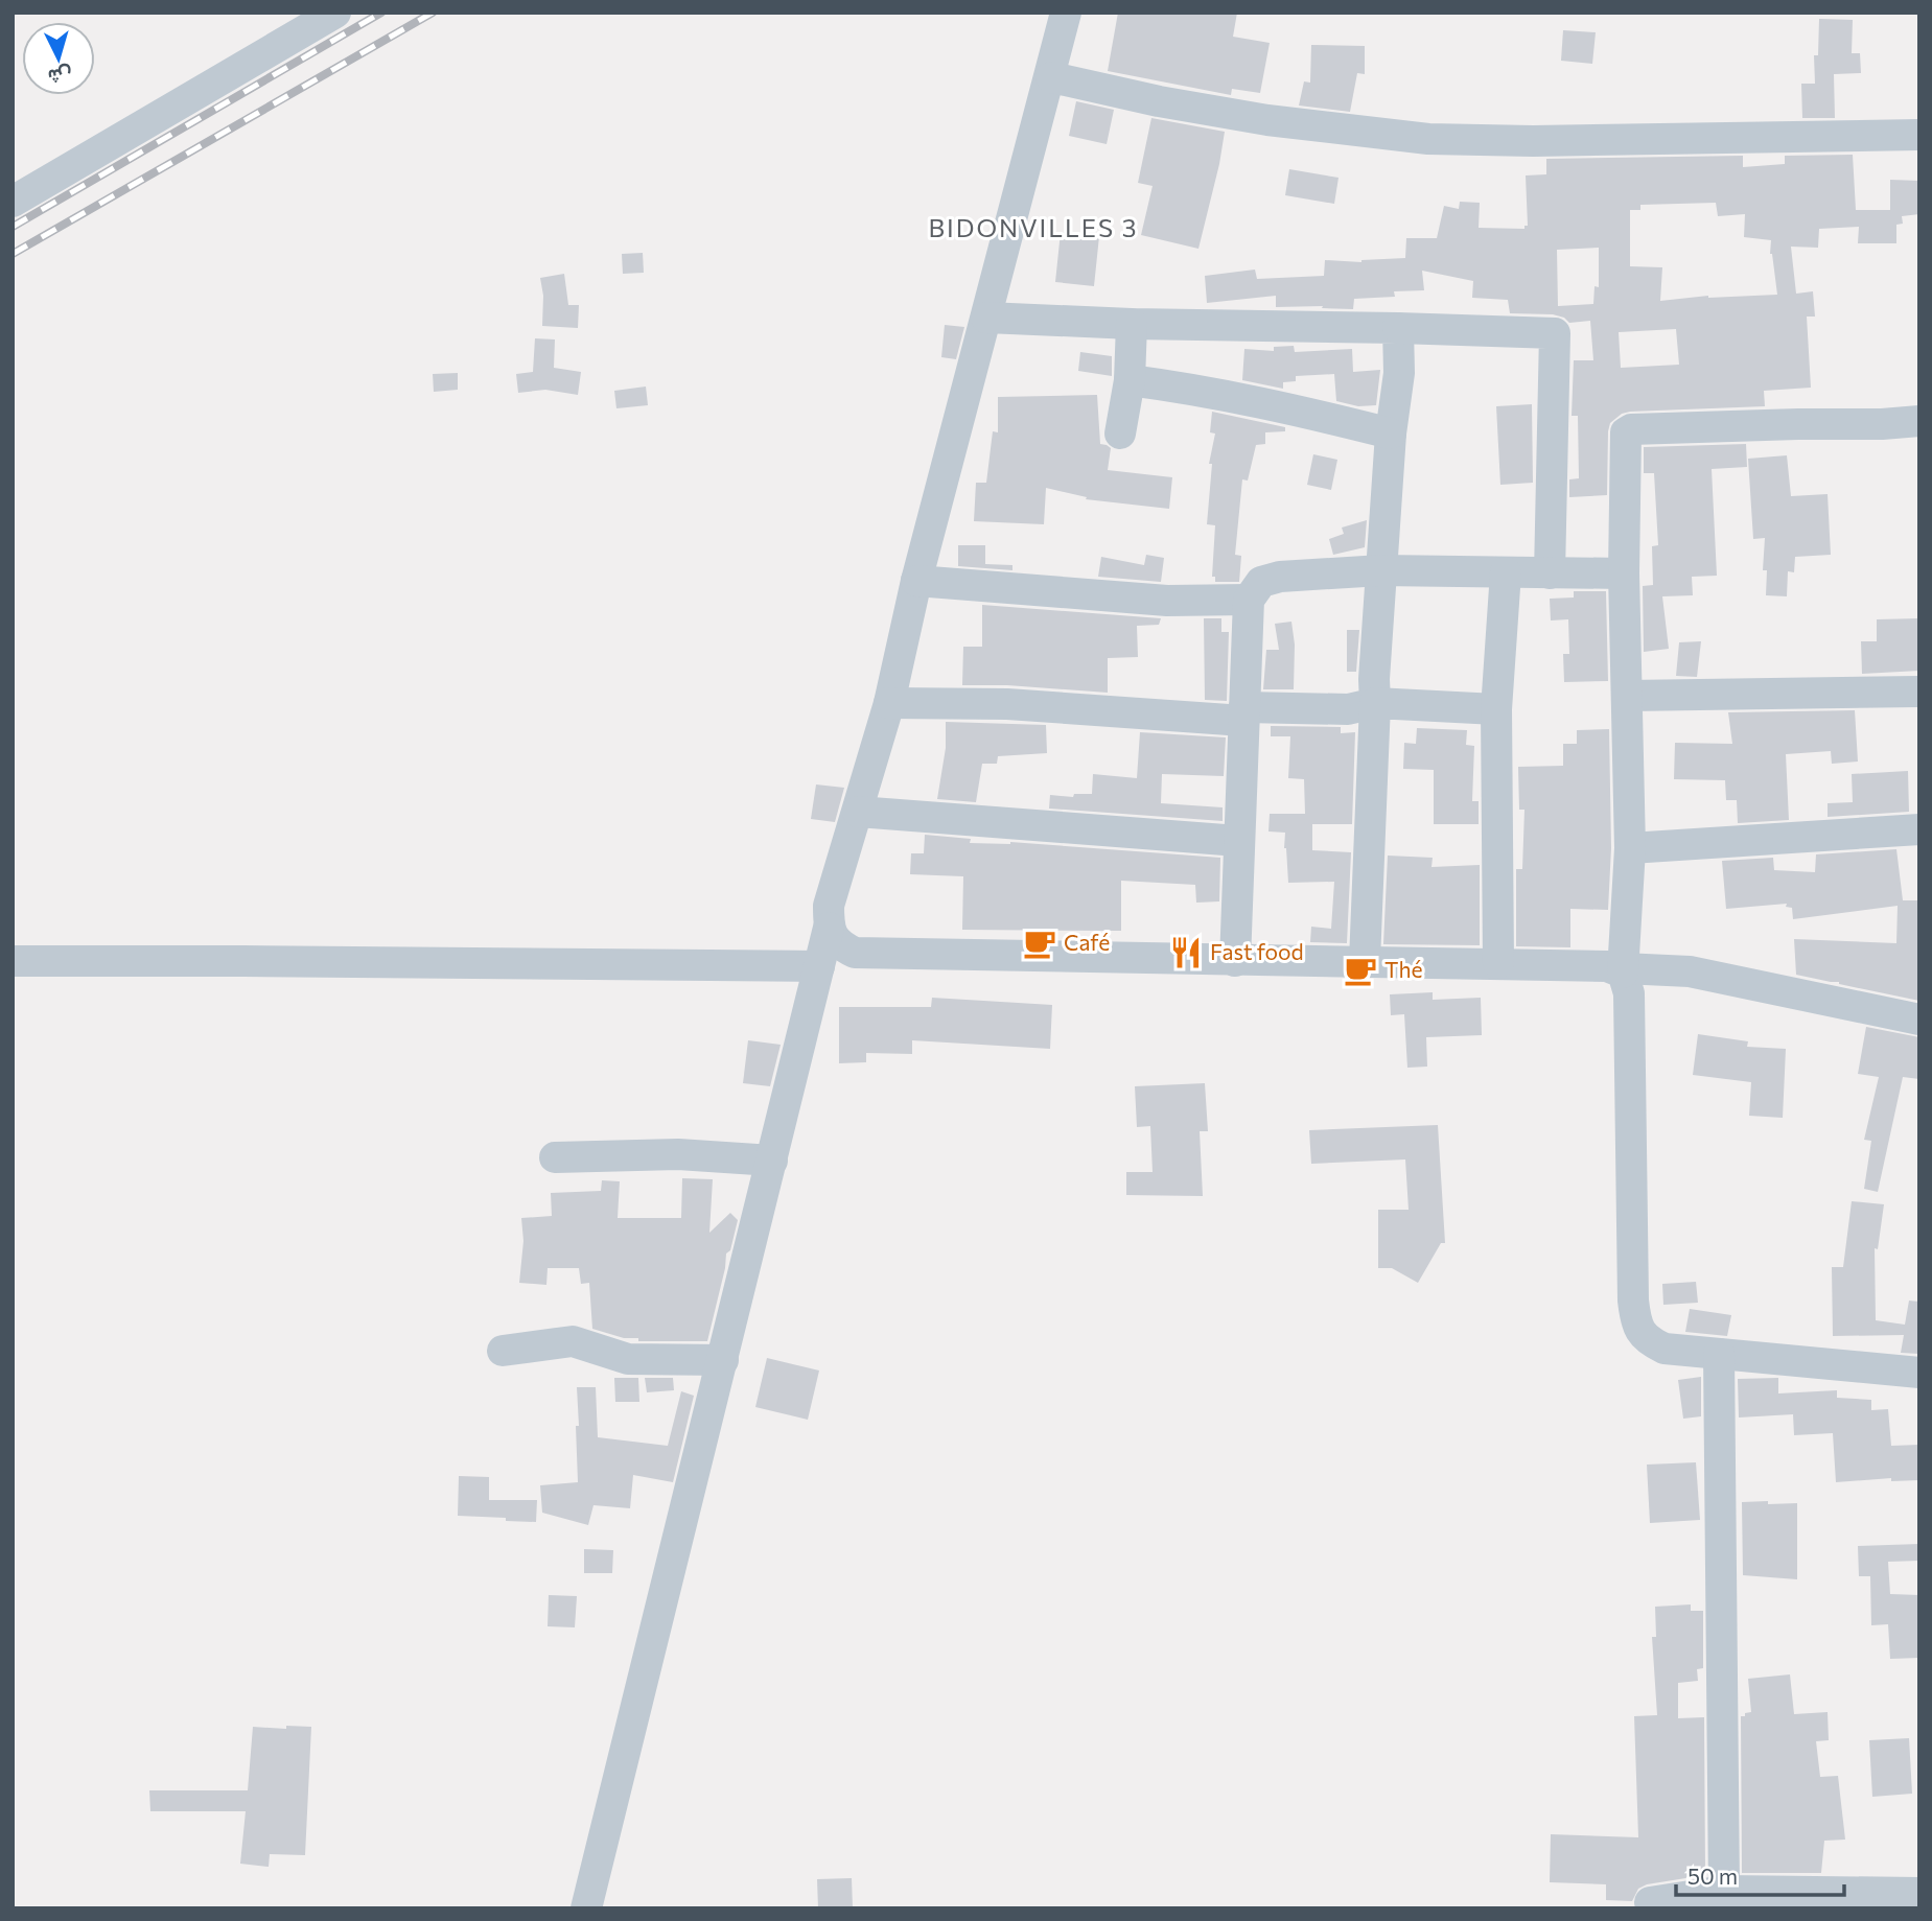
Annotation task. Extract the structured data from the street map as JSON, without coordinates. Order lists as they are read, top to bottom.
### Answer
{
  "districts": ["BIDONVILLES 3"],
  "places": {
    "cafe": ["Café", "Thé"],
    "restaurant": ["Fast food"]
  },
  "scale_bar": "50 m",
  "north": "bottom"
}
